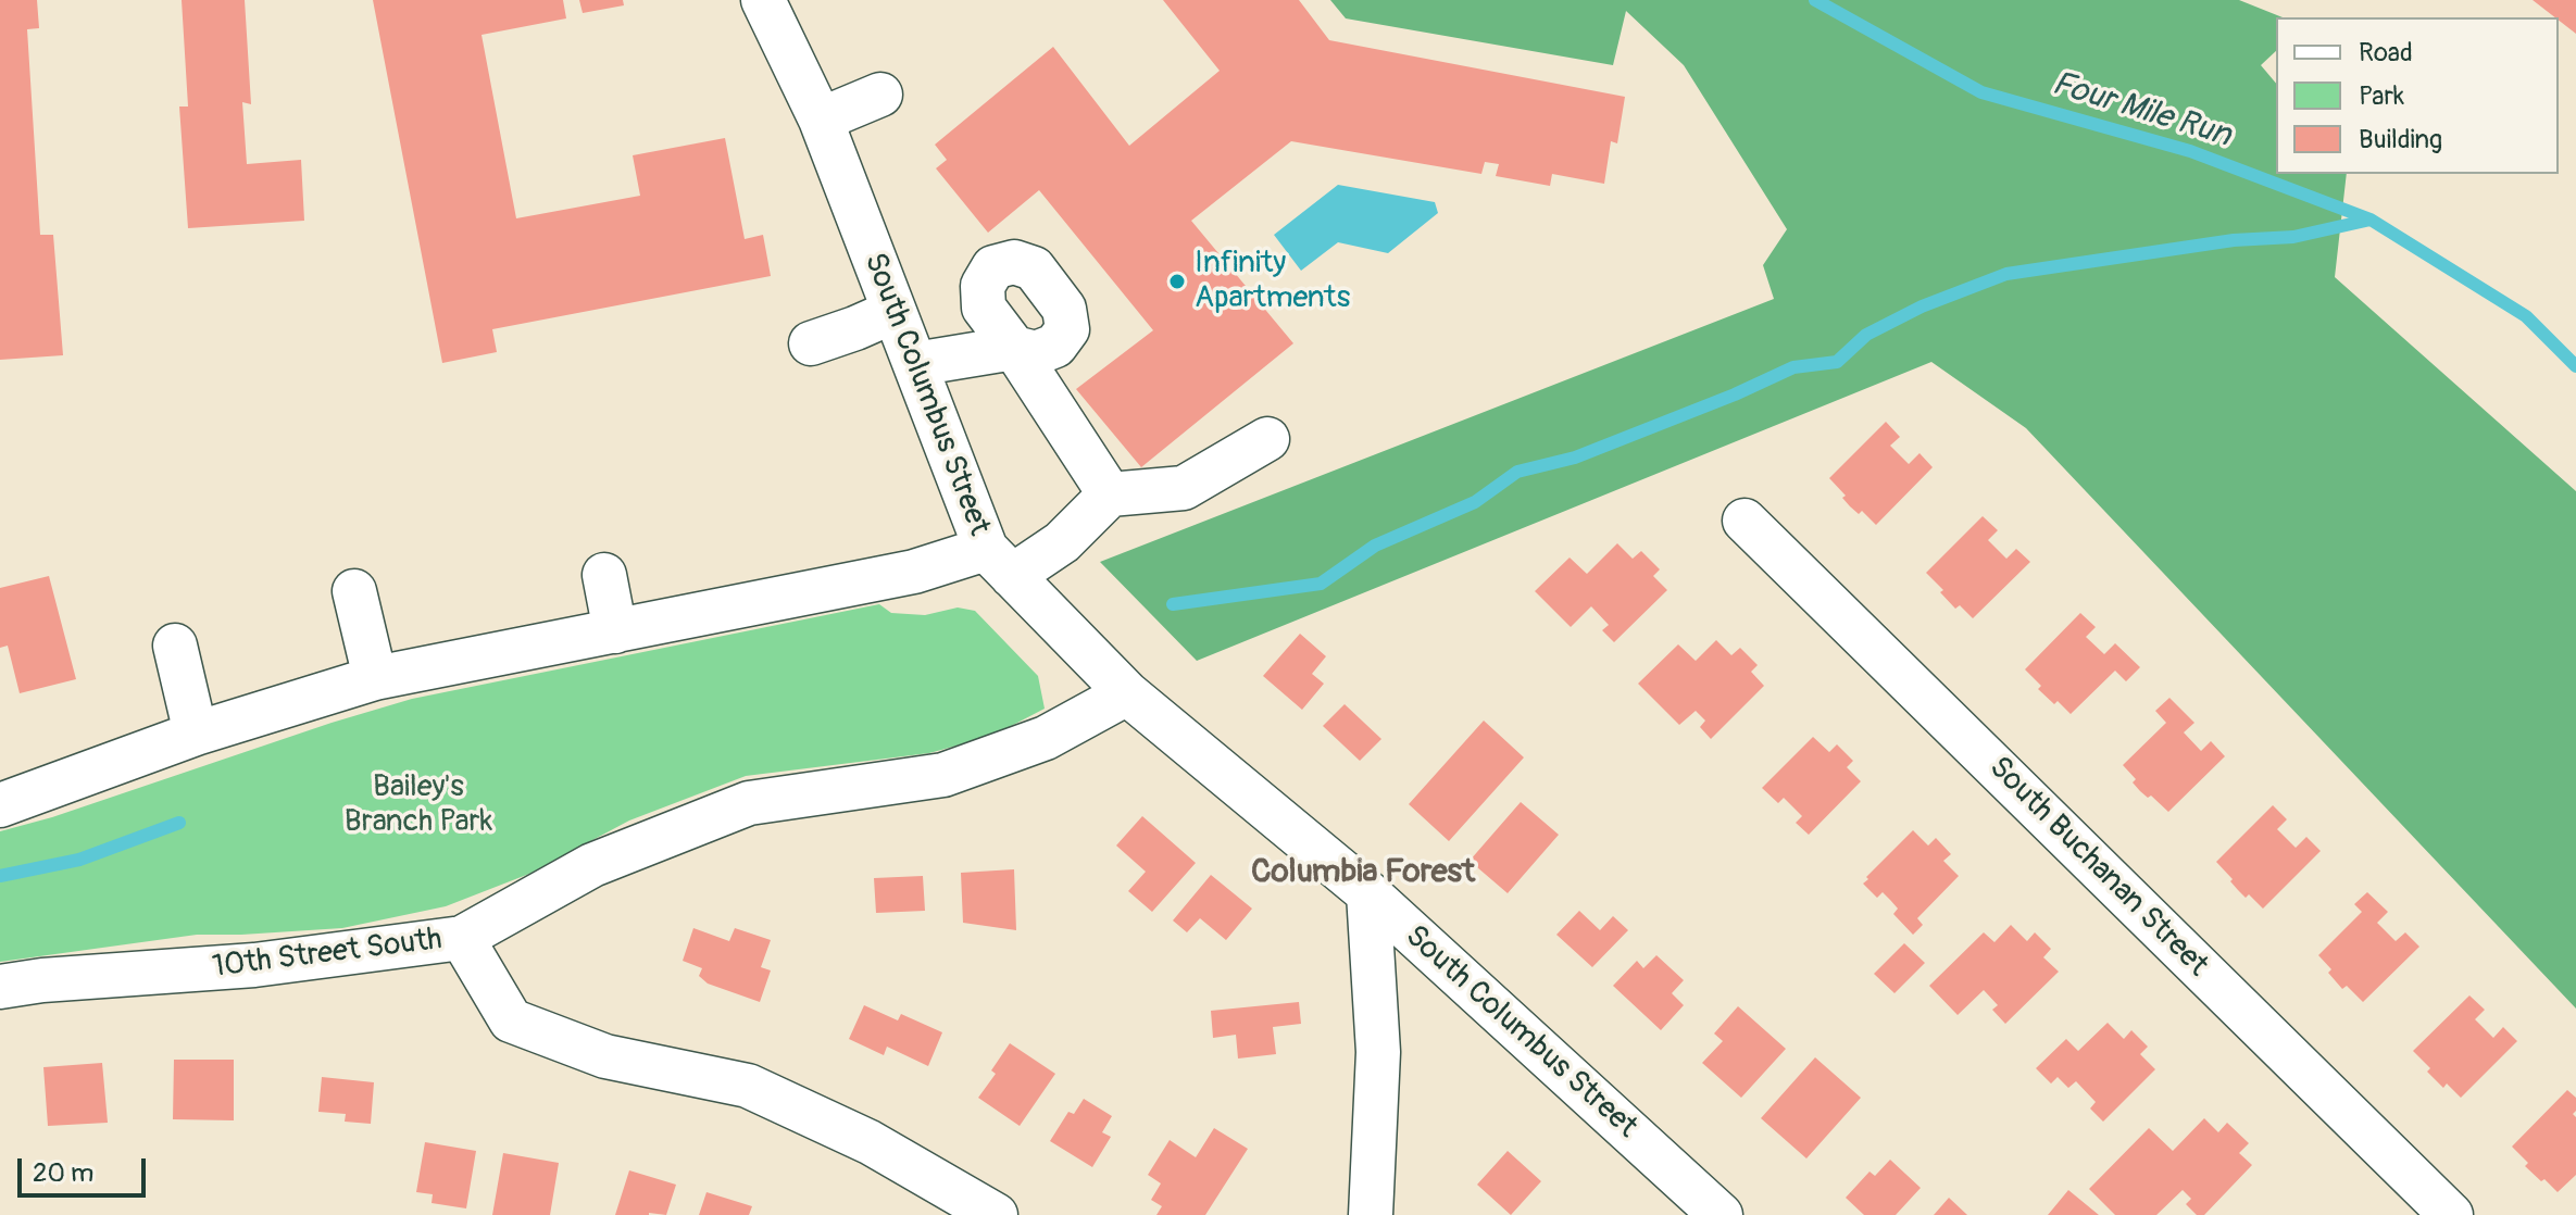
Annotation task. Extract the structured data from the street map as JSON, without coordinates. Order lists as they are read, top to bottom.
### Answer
{
  "streets": {
    "street": ["South Columbus Street", "South Buchanan Street", "10th Street South"]
  },
  "crossings": [
    ["South Columbus Street", "10th Street South"]
  ],
  "districts": ["Columbia Forest"],
  "water": ["Four Mile Run"],
  "parks": ["Bailey's Branch Park"],
  "places": ["Infinity Apartments"],
  "legend": ["Road", "Park", "Building"],
  "scale_bar": "20 m"
}
